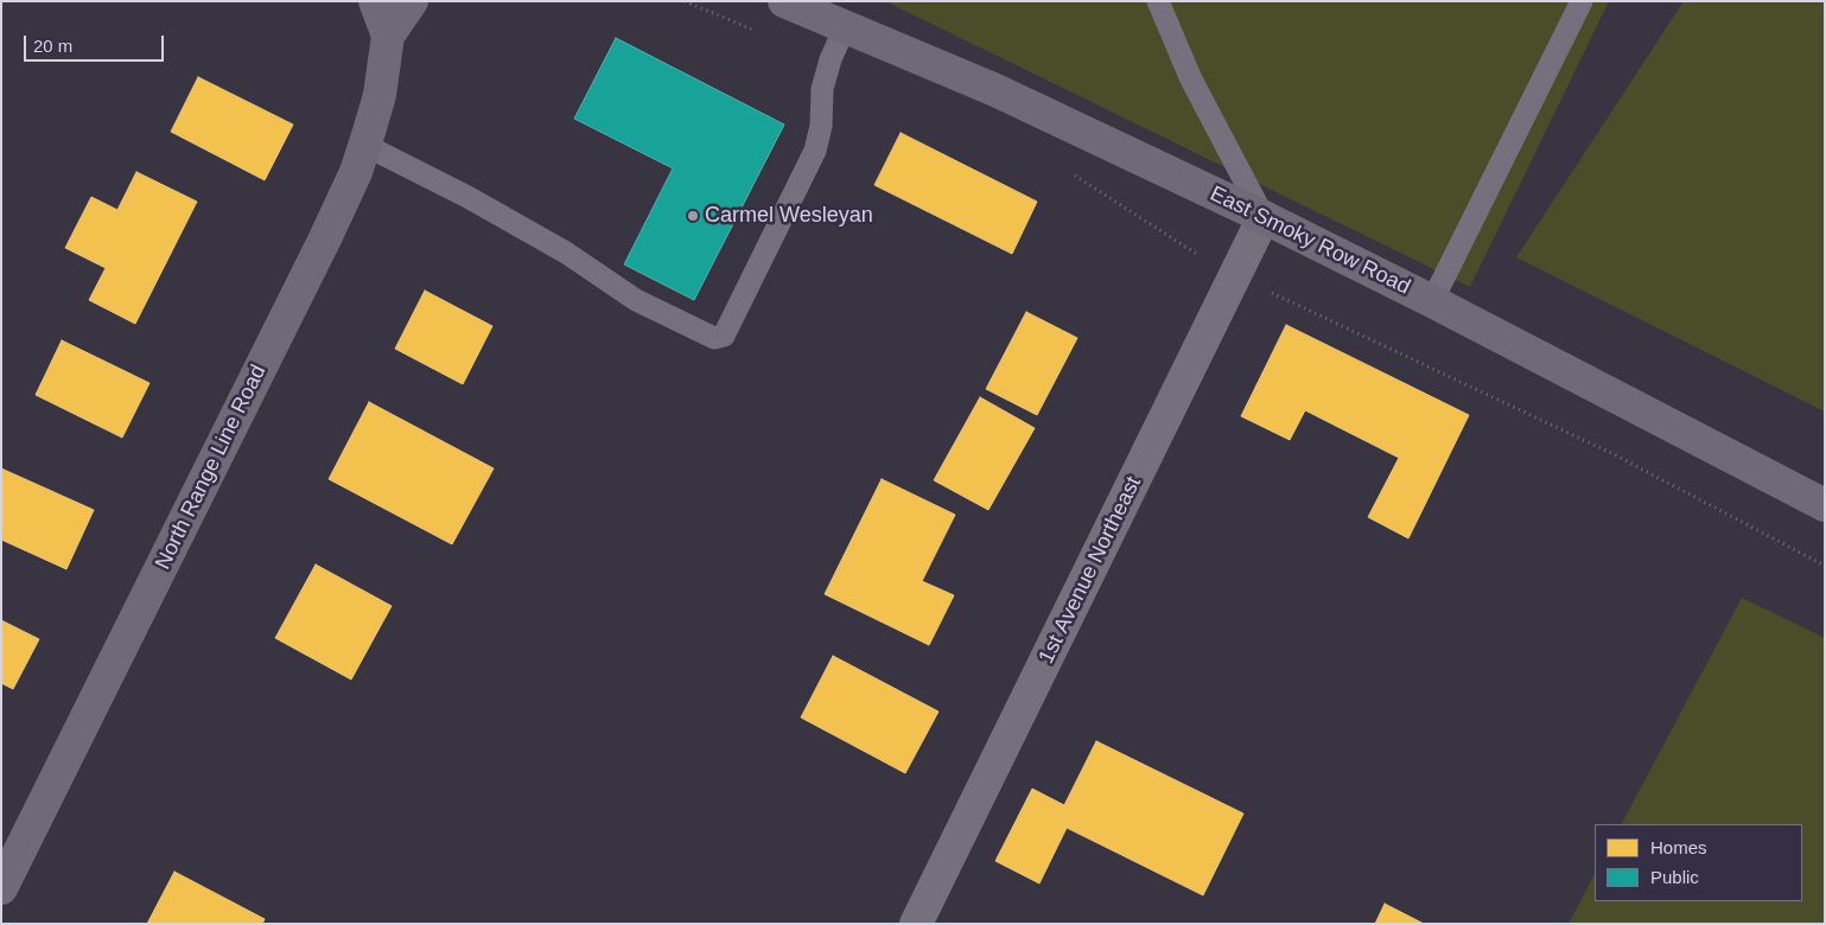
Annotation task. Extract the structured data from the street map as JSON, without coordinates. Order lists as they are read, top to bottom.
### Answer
{
  "streets": {
    "street": ["East Smoky Row Road", "North Range Line Road", "1st Avenue Northeast"]
  },
  "crossings": [
    ["East Smoky Row Road", "1st Avenue Northeast"]
  ],
  "places": ["Carmel Wesleyan"],
  "legend": ["Homes", "Public"],
  "scale_bar": "20 m"
}
